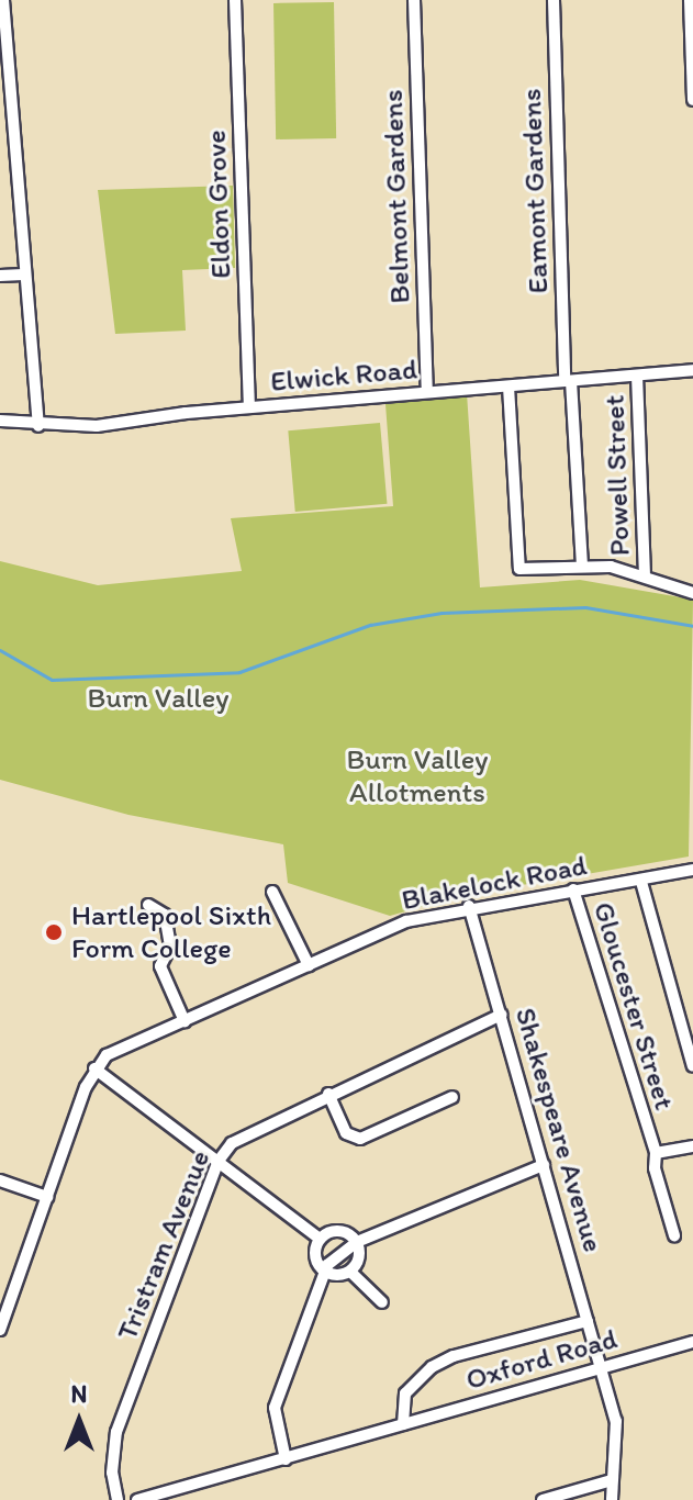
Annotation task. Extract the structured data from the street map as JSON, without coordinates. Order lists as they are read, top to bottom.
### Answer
{
  "streets": {
    "street": [
      "Eamont Gardens",
      "Belmont Gardens",
      "Eldon Grove",
      "Elwick Road",
      "Powell Street",
      "Blakelock Road",
      "Gloucester Street",
      "Shakespeare Avenue",
      "Tristram Avenue",
      "Oxford Road"
    ]
  },
  "crossings": [
    ["Eamont Gardens", "Elwick Road"],
    ["Belmont Gardens", "Elwick Road"],
    ["Eldon Grove", "Elwick Road"],
    ["Elwick Road", "Powell Street"],
    ["Blakelock Road", "Gloucester Street"],
    ["Blakelock Road", "Shakespeare Avenue"],
    ["Shakespeare Avenue", "Tristram Avenue"],
    ["Shakespeare Avenue", "Oxford Road"]
  ],
  "parks": ["Burn Valley", "Burn Valley Allotments"],
  "places": ["Hartlepool Sixth Form College"],
  "north": "top"
}
